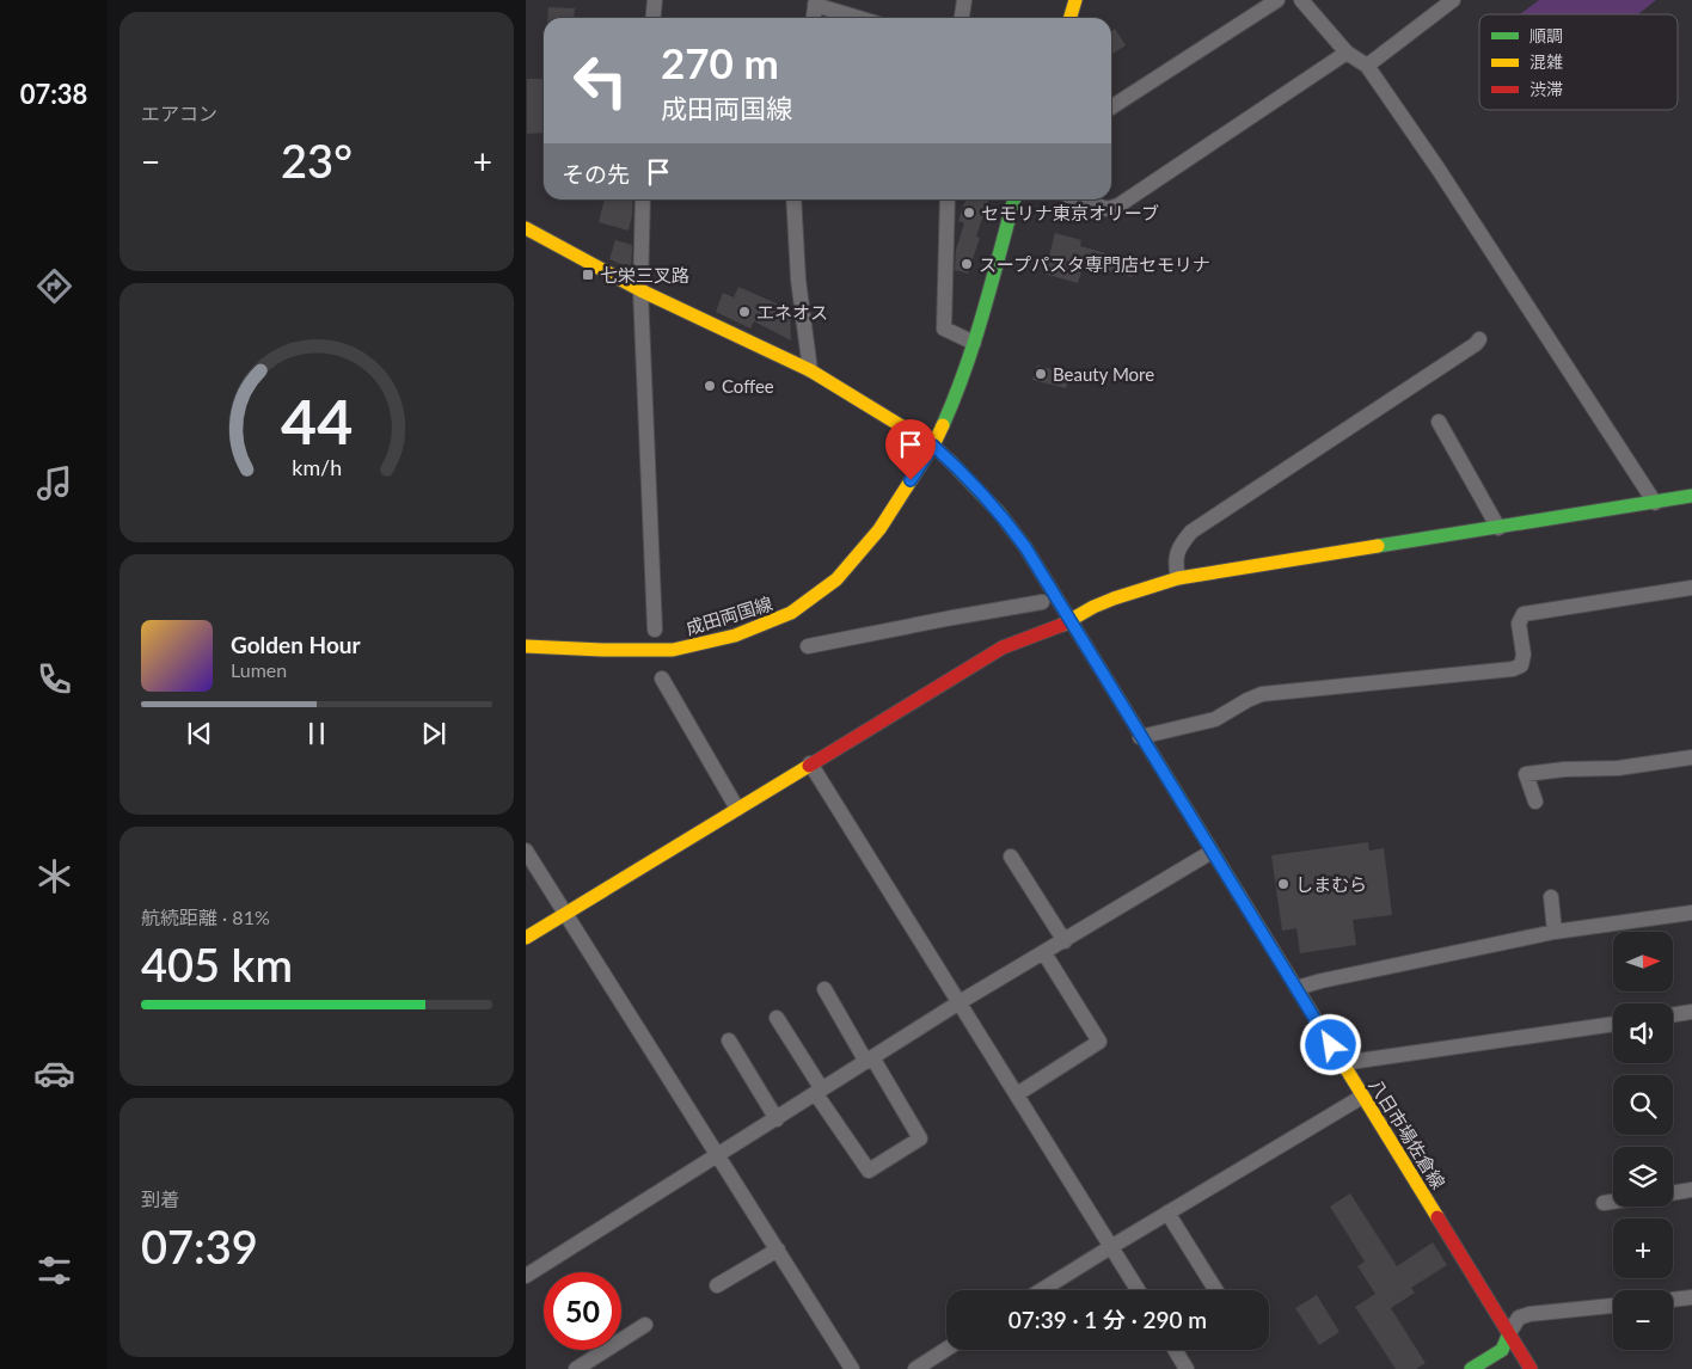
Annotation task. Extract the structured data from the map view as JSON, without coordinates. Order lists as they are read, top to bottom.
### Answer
{
  "streets": {
    "main road": ["成田両国線", "八日市場佐倉線"]
  },
  "crossings": [
    ["成田両国線", "八日市場佐倉線"]
  ],
  "places": {
    "other": [
      "セモリナ東京オリーブ",
      "スープパスタ専門店セモリナ",
      "エネオス",
      "Beauty More",
      "Coffee",
      "しまむら"
    ],
    "transit": ["七栄三叉路"]
  },
  "legend": ["順調", "混雑", "渋滞"],
  "north": "right",
  "page": {
    "tabs": "07:38",
    "tile": [
      "エアコン",
      ["航続距離 · 81%", "405 km"],
      ["到着", "07:39"]
    ],
    "turn": ["270 m", "成田両国線"],
    "heat": ["−", "23°", "+"],
    "then": "その先",
    "song": ["Golden Hour", "Lumen"],
    "map_buttons": ["+", "−"],
    "limit": "50",
    "trip": "07:39 · 1 分 · 290 m",
    "gauge": ["44", "km/h"]
  }
}
